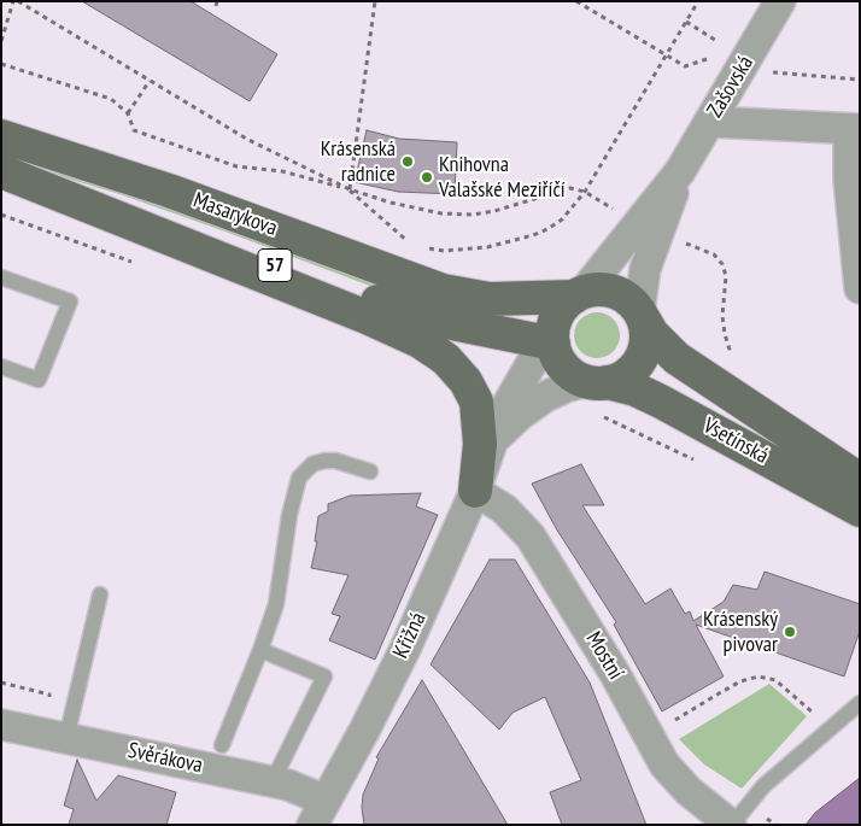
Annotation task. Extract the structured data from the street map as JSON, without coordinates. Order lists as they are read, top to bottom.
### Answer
{
  "streets": {
    "main road": ["Masarykova", "57", "Vsetínská"],
    "street": [
      "Zašovská",
      "Křižná",
      "Mostní",
      "Svěrákova"
    ]
  },
  "crossings": [
    ["Zašovská", "Masarykova"],
    ["Zašovská", "57"],
    ["Zašovská", "Vsetínská"],
    ["Zašovská", "Křižná"],
    ["Masarykova", "57"],
    ["Masarykova", "Vsetínská"],
    ["Masarykova", "Křižná"],
    ["57", "Vsetínská"],
    ["57", "Křižná"],
    ["Vsetínská", "Křižná"],
    ["Křižná", "Mostní"],
    ["Křižná", "Svěrákova"]
  ],
  "places": ["Krásenská radnice", "Knihovna Valašské Meziříčí", "Krásenský pivovar"]
}
